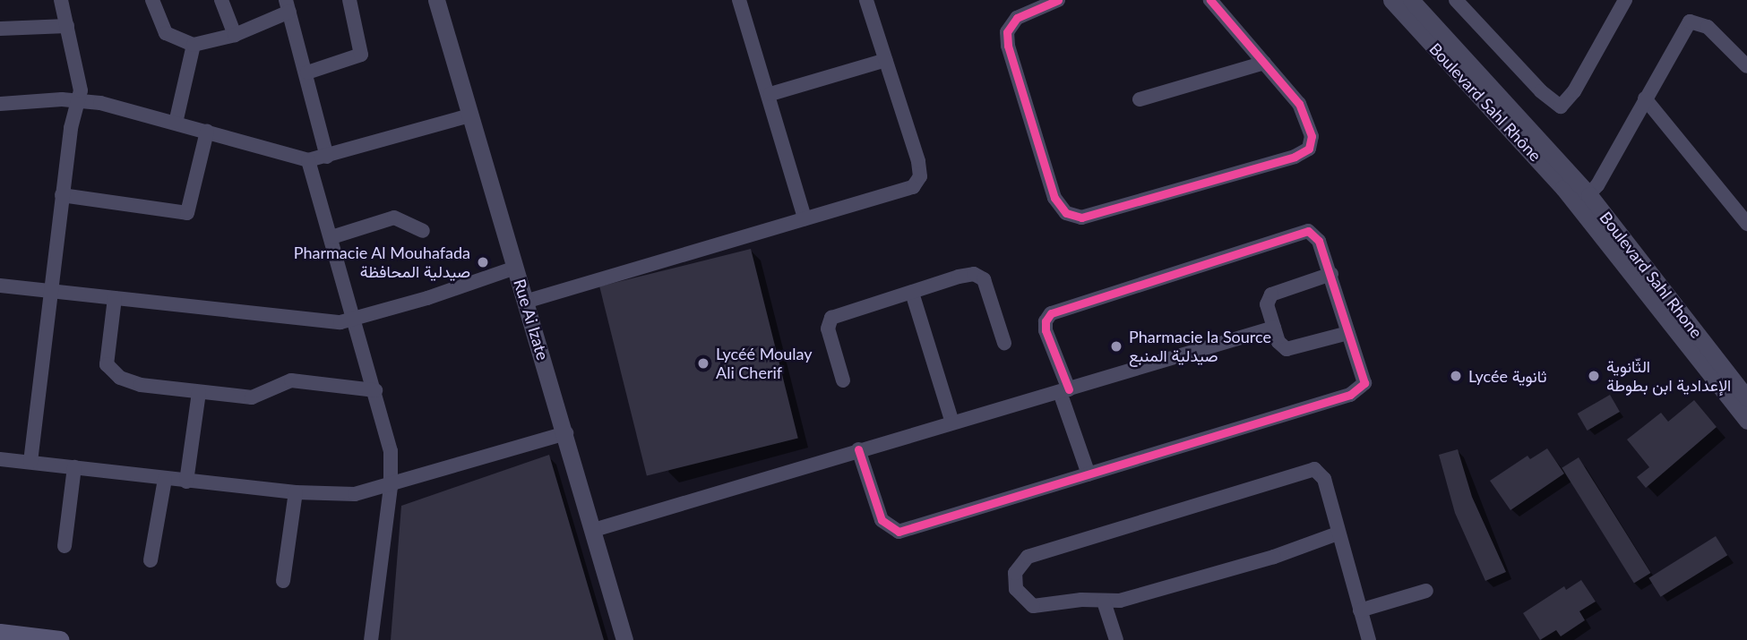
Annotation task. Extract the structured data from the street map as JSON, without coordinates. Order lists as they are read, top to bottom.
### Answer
{
  "streets": {
    "street": ["Boulevard Sahl Rhône", "Boulevard Sahl Rhone", "Rue Ai Izate"]
  },
  "crossings": [
    ["Boulevard Sahl Rhône", "Boulevard Sahl Rhone"]
  ],
  "places": [
    "Pharmacie Al Mouhafada صيدلية المحافظة",
    "Pharmacie la Source صيدلية المنبع",
    "Lycéé Moulay Ali Cherif",
    "Lycée ثانوية",
    "الثّانوية الإعدادية ابن بطوطة"
  ]
}
